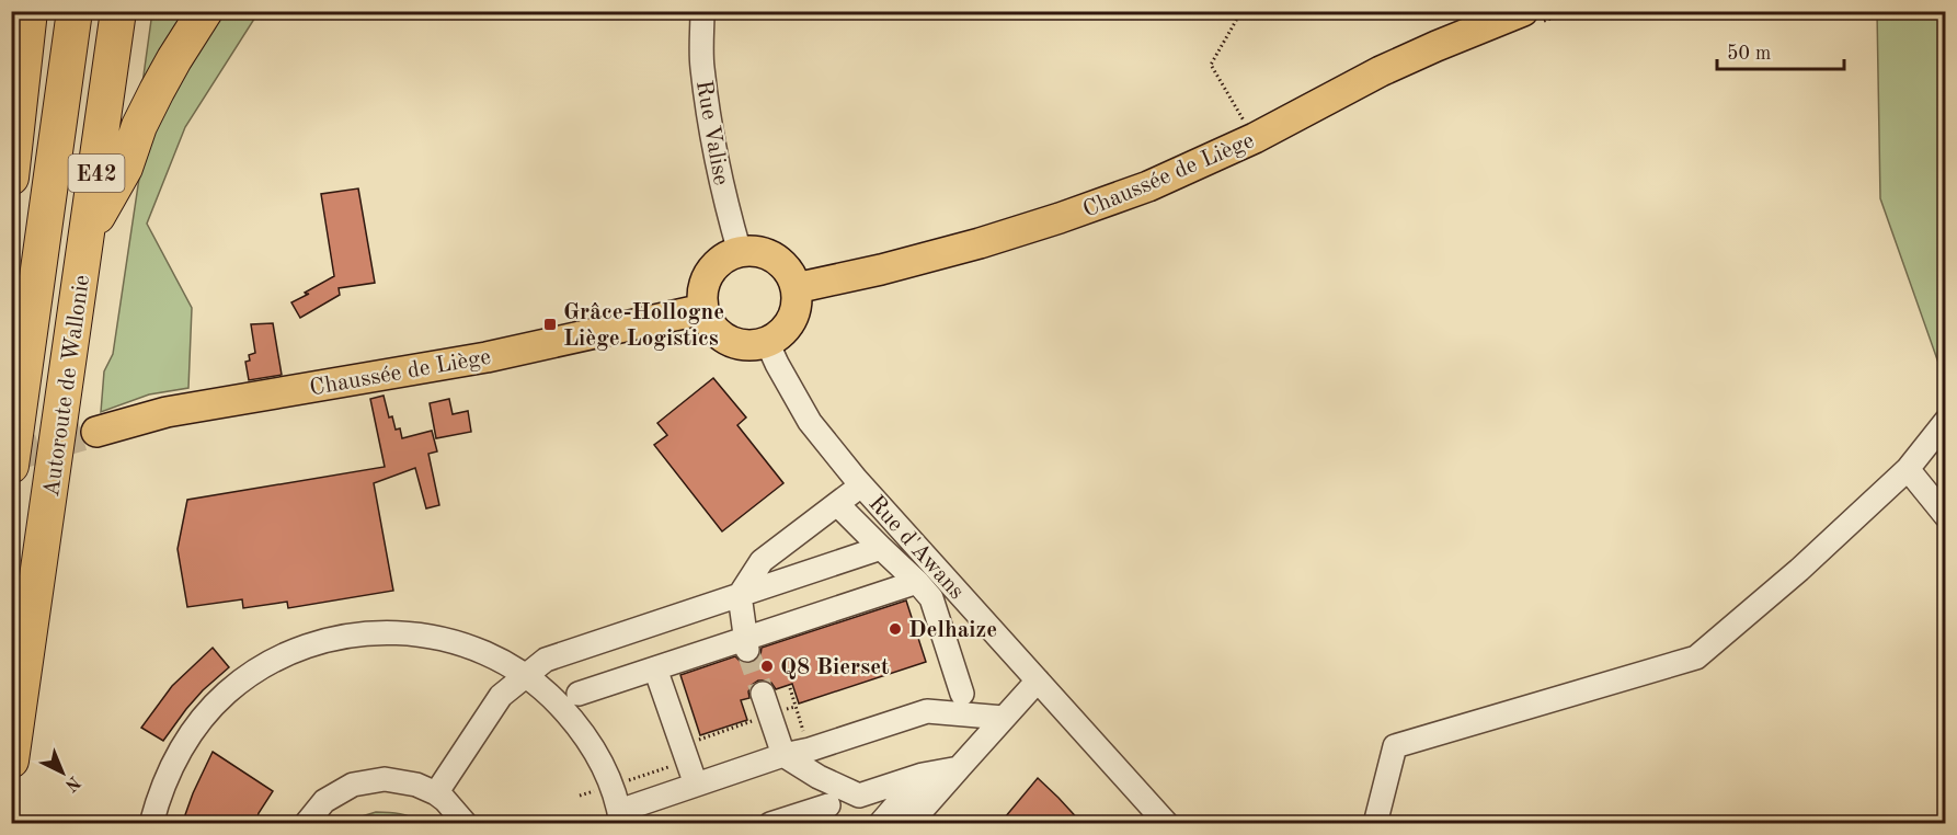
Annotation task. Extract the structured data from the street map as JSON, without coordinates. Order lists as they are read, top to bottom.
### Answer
{
  "streets": {
    "highway": ["E42", "Autoroute de Wallonie"],
    "main road": ["Chaussée de Liège"],
    "street": ["Rue Valise", "Rue d'Awans"]
  },
  "crossings": [
    ["Rue Valise", "Chaussée de Liège"],
    ["Rue Valise", "Rue d'Awans"],
    ["Chaussée de Liège", "Rue d'Awans"]
  ],
  "places": {
    "transit": ["Grâce-Hollogne Liège Logistics"],
    "other": ["Delhaize", "Q8 Bierset"]
  },
  "scale_bar": "50 m",
  "north": "bottom right"
}
